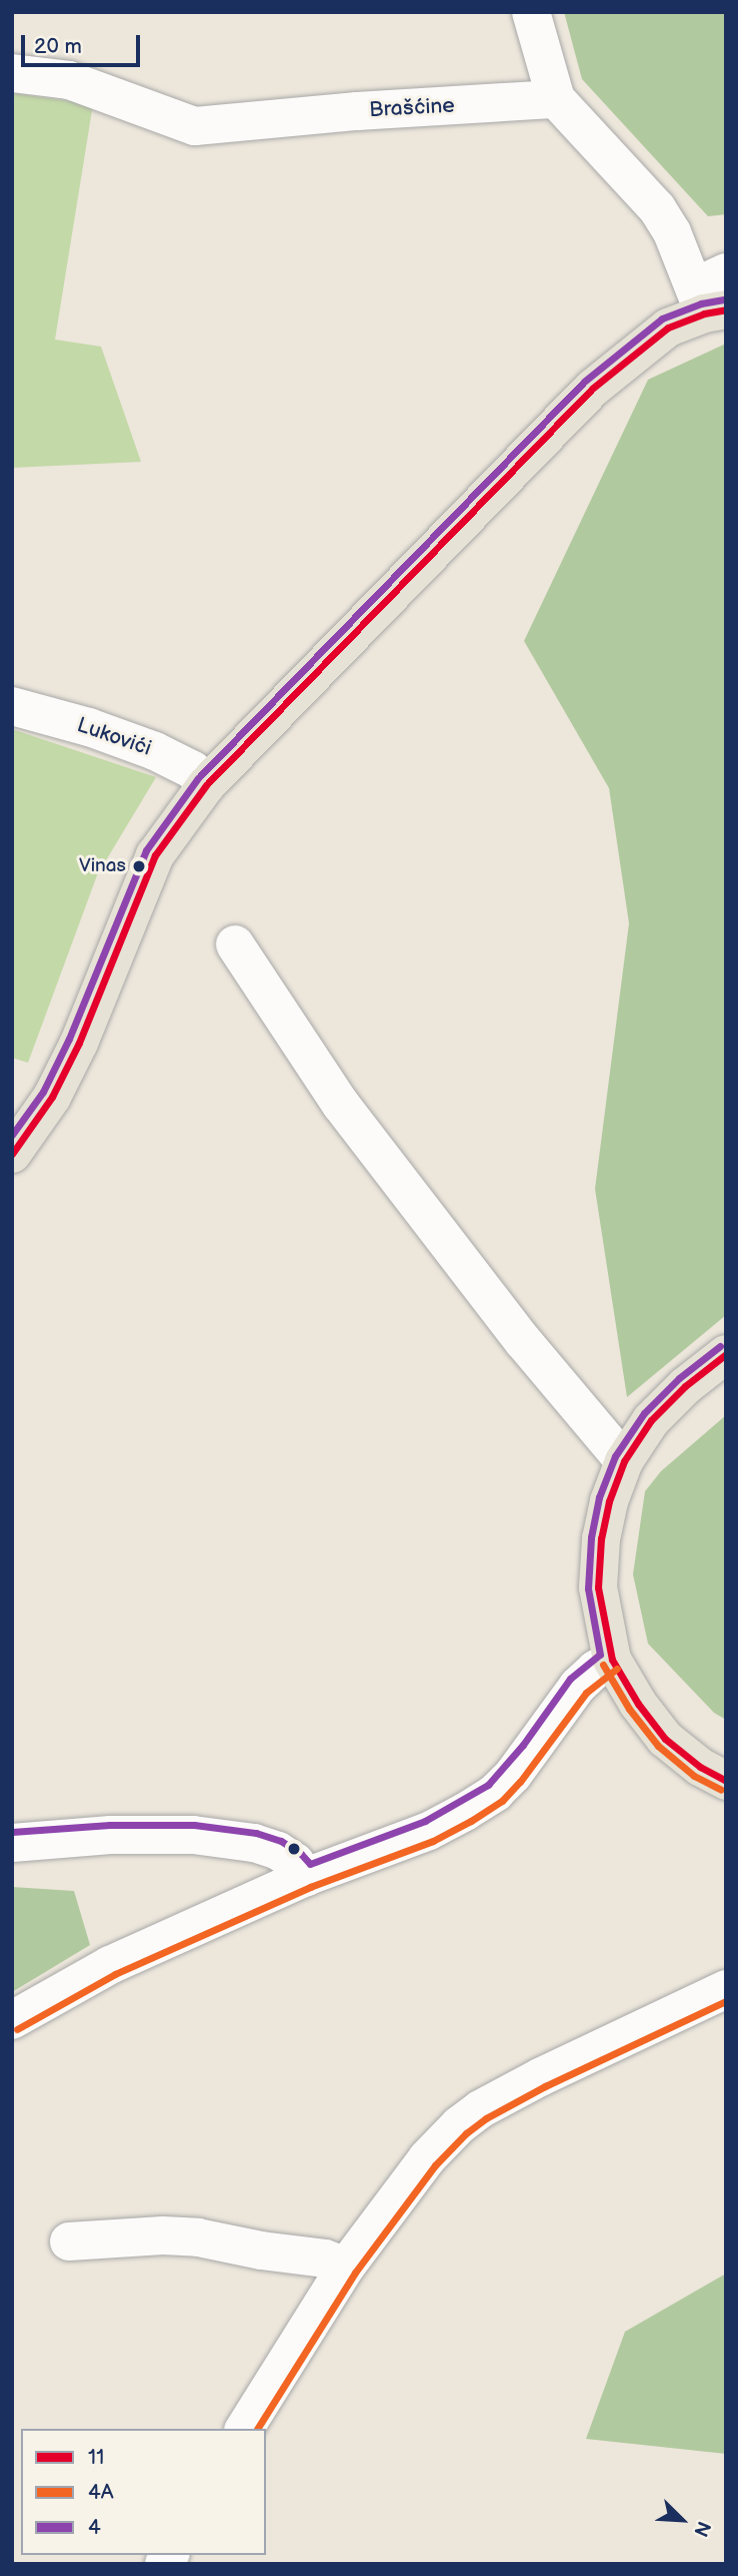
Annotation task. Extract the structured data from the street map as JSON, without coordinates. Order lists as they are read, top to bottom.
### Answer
{
  "streets": {
    "street": ["Brašćine", "Lukovići"]
  },
  "places": ["Vinas"],
  "lines": ["transit line 4", "transit line 11", "transit line 4A"],
  "legend": ["11", "4A", "4"],
  "scale_bar": "20 m",
  "north": "bottom right"
}
